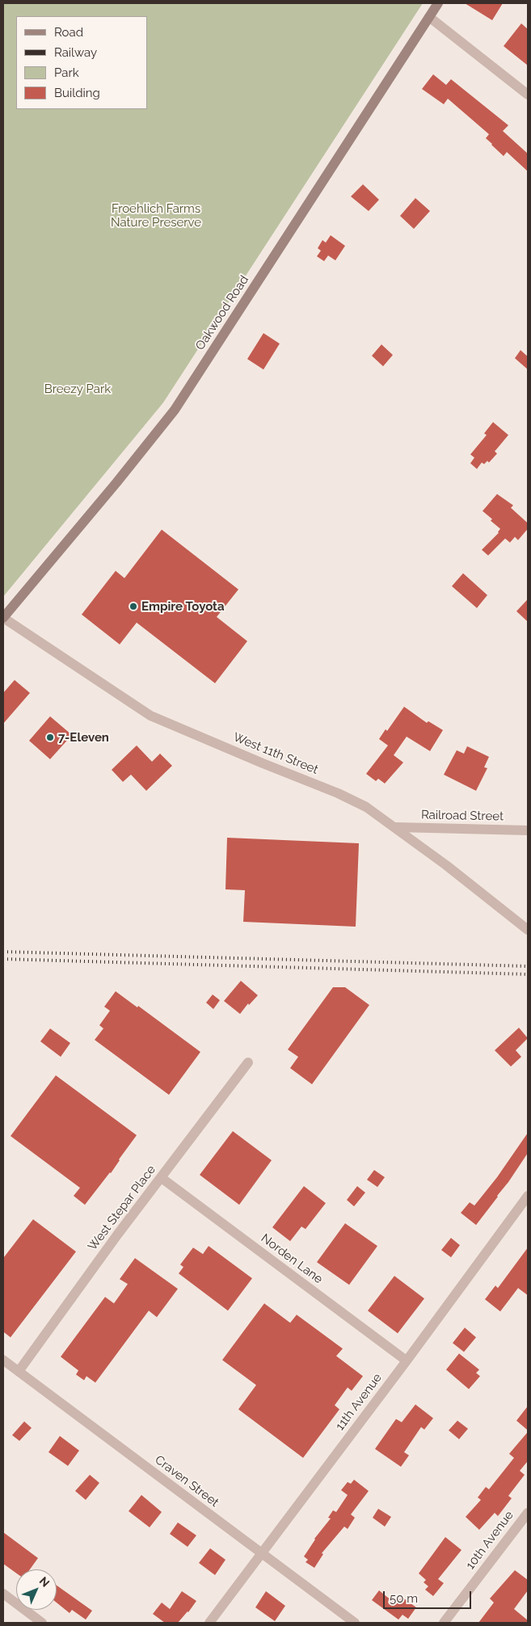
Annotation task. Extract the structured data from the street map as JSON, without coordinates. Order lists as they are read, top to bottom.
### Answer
{
  "streets": {
    "main road": ["Oakwood Road"],
    "street": [
      "West 11th Street",
      "Railroad Street",
      "West Stepar Place",
      "Norden Lane",
      "11th Avenue",
      "Craven Street",
      "10th Avenue"
    ]
  },
  "crossings": [
    ["Oakwood Road", "West 11th Street"],
    ["West 11th Street", "Railroad Street"],
    ["West Stepar Place", "Norden Lane"],
    ["West Stepar Place", "Craven Street"],
    ["Norden Lane", "11th Avenue"],
    ["11th Avenue", "Craven Street"]
  ],
  "parks": ["Froehlich Farms Nature Preserve", "Breezy Park"],
  "places": ["Empire Toyota", "7-Eleven"],
  "legend": [
    "Road",
    "Railway",
    "Park",
    "Building"
  ],
  "scale_bar": "50 m",
  "north": "top right"
}
